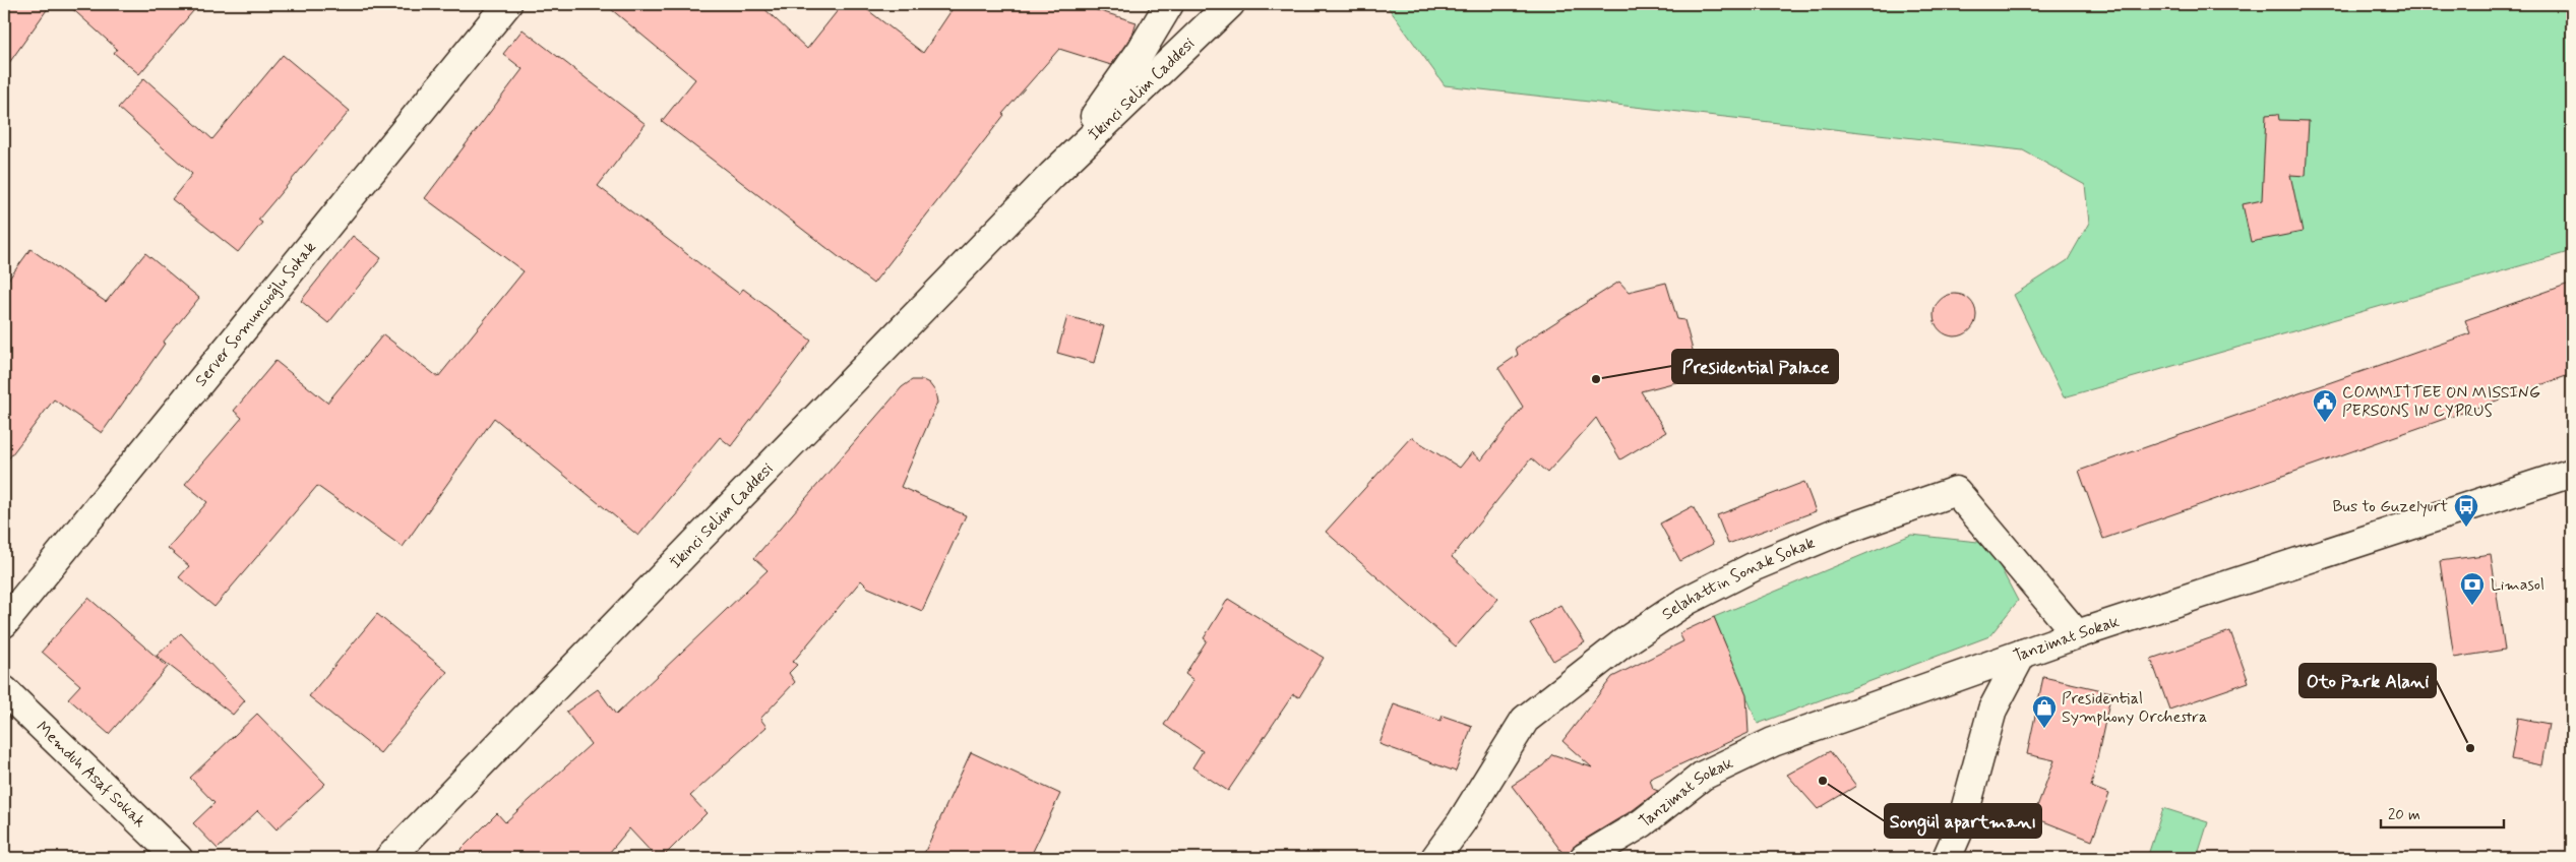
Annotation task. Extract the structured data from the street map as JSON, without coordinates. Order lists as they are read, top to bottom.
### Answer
{
  "streets": {
    "street": [
      "İkinci Selim Caddesi",
      "Server Somuncuoğlu Sokak",
      "Selahattin Sonak Sokak",
      "Tanzimat Sokak",
      "Memduh Asaf Sokak"
    ]
  },
  "crossings": [
    ["Selahattin Sonak Sokak", "Tanzimat Sokak"]
  ],
  "places": {
    "other": ["Presidential Palace", "Oto Park Alani", "Songül apartmanı"],
    "public building": ["COMMITTEE ON MISSING PERSONS IN CYPRUS"],
    "bus stop": ["Bus to Guzelyurt"],
    "bank": ["Limasol"],
    "shop": ["Presidential Symphony Orchestra"]
  },
  "scale_bar": "20 m"
}
